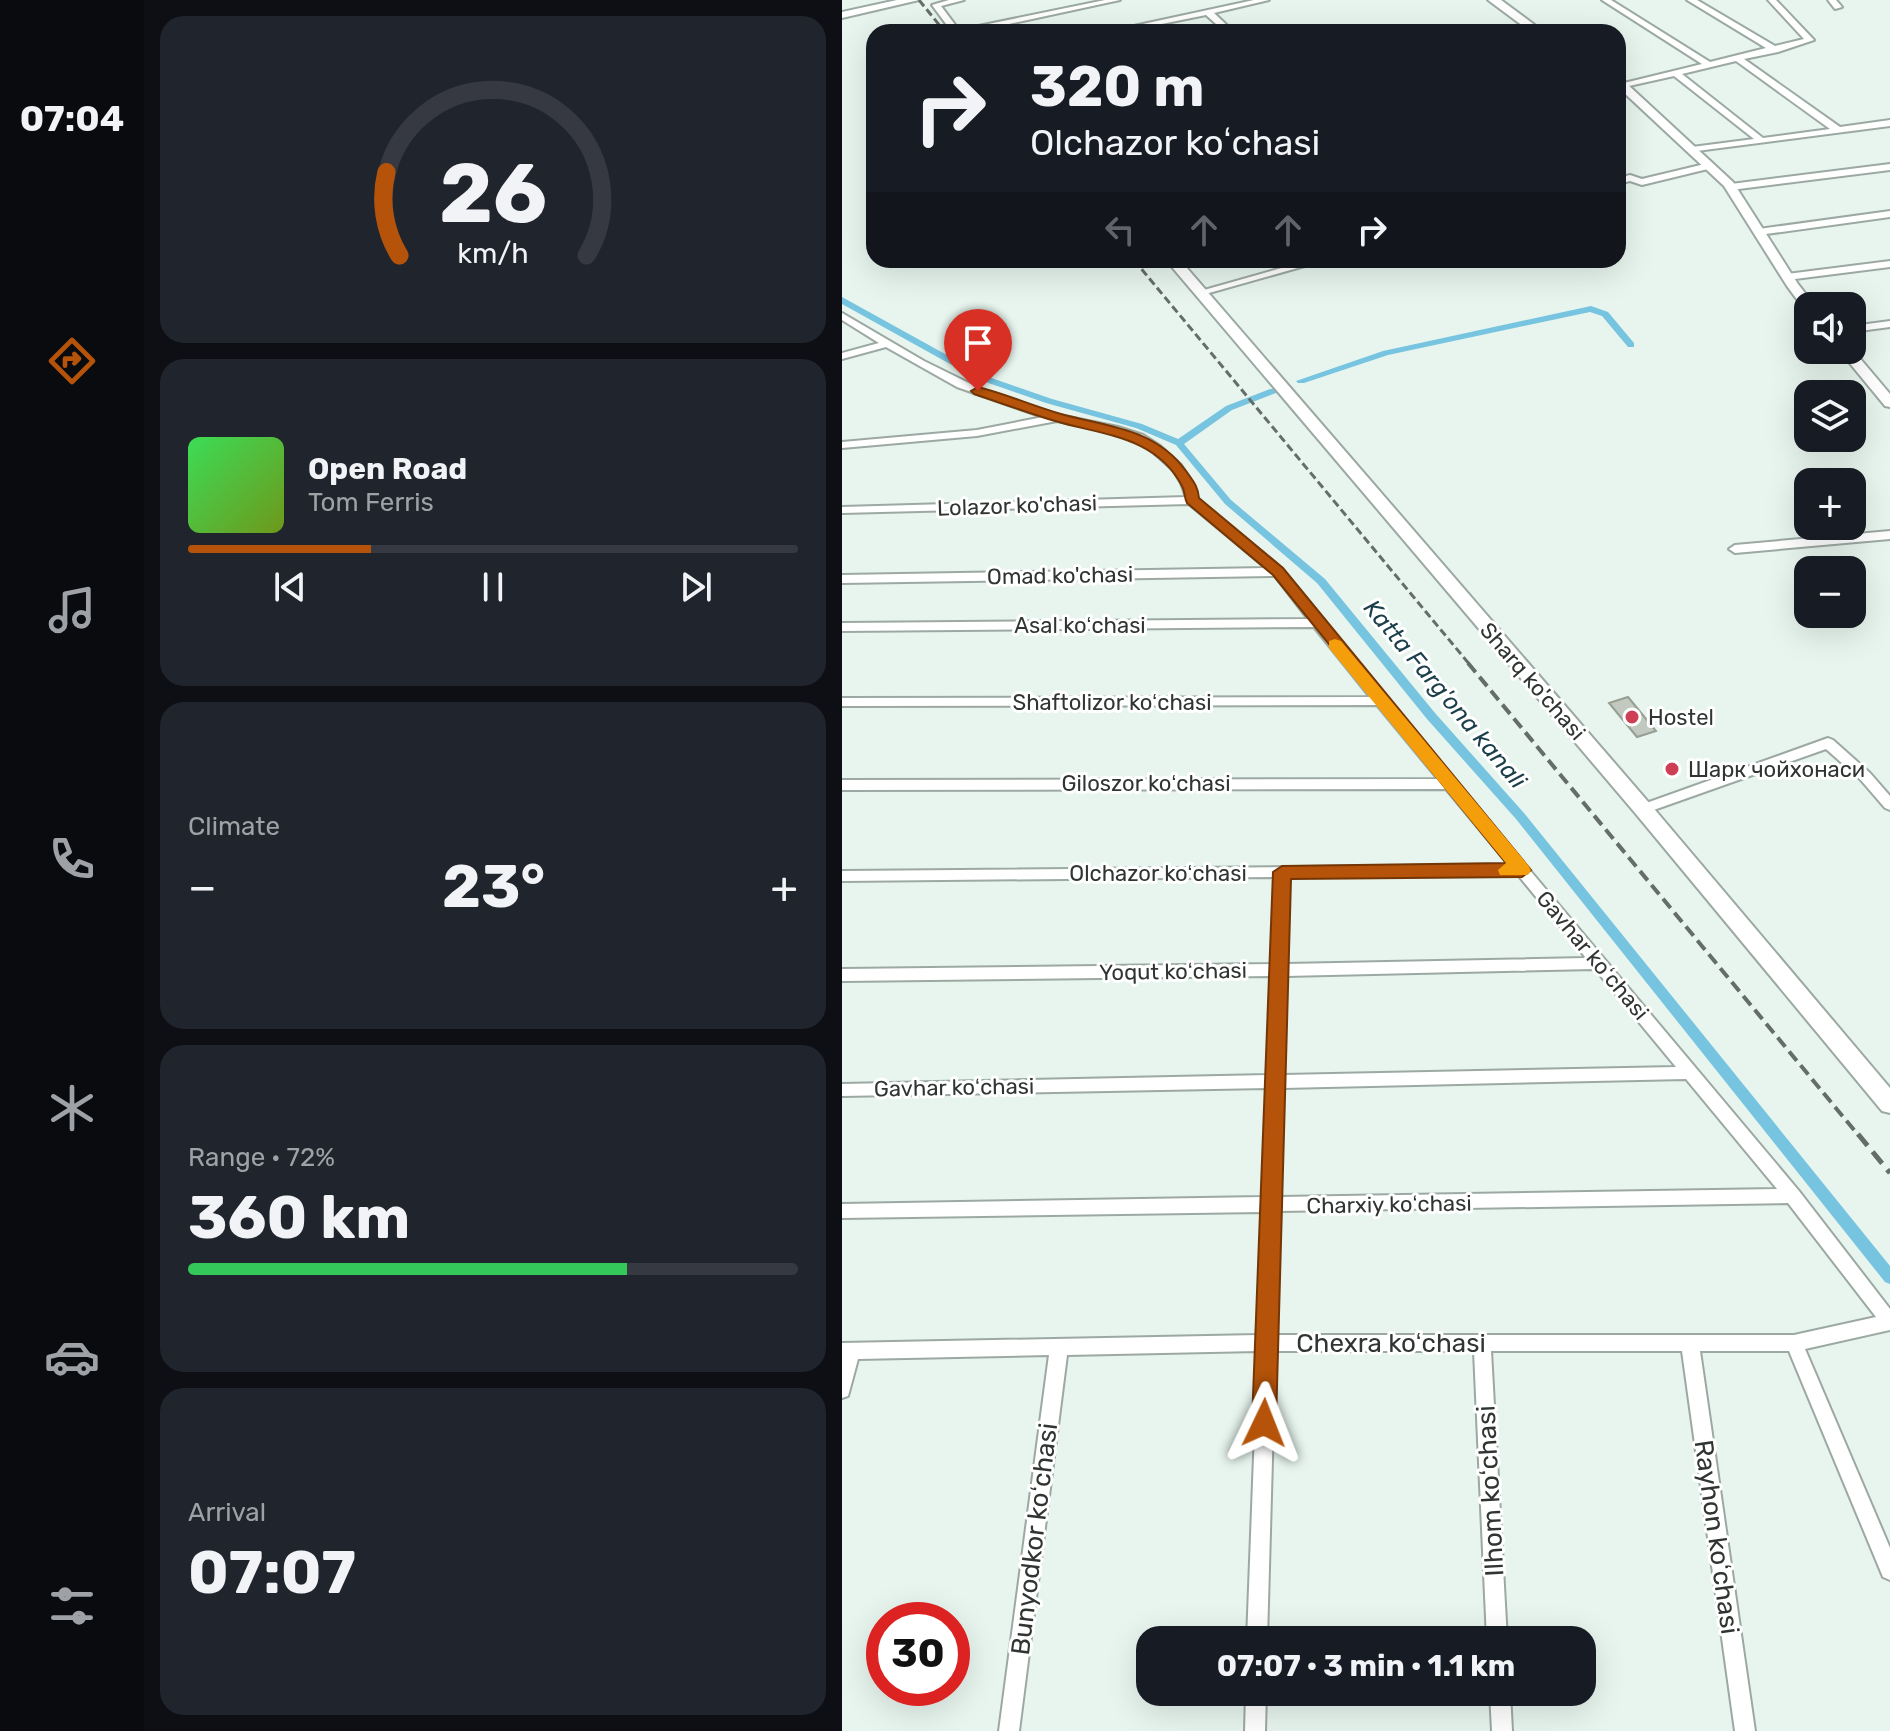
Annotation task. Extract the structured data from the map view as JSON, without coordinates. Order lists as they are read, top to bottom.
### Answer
{
  "streets": {
    "main road": ["Sharq ko'chasi"],
    "street": [
      "Lolazor ko'chasi",
      "Omad ko'chasi",
      "Asal koʻchasi",
      "Shaftolizor koʻchasi",
      "Giloszor koʻchasi",
      "Olchazor koʻchasi",
      "Gavhar koʻchasi",
      "Yoqut koʻchasi",
      "Charxiy koʻchasi",
      "Chexra koʻchasi",
      "Ilhom koʻchasi",
      "Rayhon koʻchasi",
      "Bunyodkor koʻchasi"
    ]
  },
  "crossings": [
    ["Lolazor ko'chasi", "Gavhar koʻchasi"],
    ["Omad ko'chasi", "Gavhar koʻchasi"],
    ["Asal koʻchasi", "Gavhar koʻchasi"],
    ["Shaftolizor koʻchasi", "Gavhar koʻchasi"],
    ["Giloszor koʻchasi", "Gavhar koʻchasi"],
    ["Olchazor koʻchasi", "Gavhar koʻchasi"],
    ["Gavhar koʻchasi", "Yoqut koʻchasi"],
    ["Gavhar koʻchasi", "Charxiy koʻchasi"],
    ["Gavhar koʻchasi", "Chexra koʻchasi"],
    ["Chexra koʻchasi", "Ilhom koʻchasi"],
    ["Chexra koʻchasi", "Rayhon koʻchasi"],
    ["Chexra koʻchasi", "Bunyodkor koʻchasi"]
  ],
  "water": ["Katta Farg'ona kanali"],
  "places": ["Hostel", "Шарк чойхонаси"],
  "page": {
    "tabs": "07:04",
    "turn": ["320 m", "Olchazor koʻchasi"],
    "map_buttons": ["+", "−"],
    "song": ["Open Road", "Tom Ferris"],
    "tile": [
      "Climate",
      ["Range · 72%", "360 km"],
      ["Arrival", "07:07"]
    ],
    "heat": ["−", "23°", "+"],
    "limit": "30",
    "trip": "07:07 · 3 min · 1.1 km",
    "gauge": ["26", "km/h"]
  }
}
